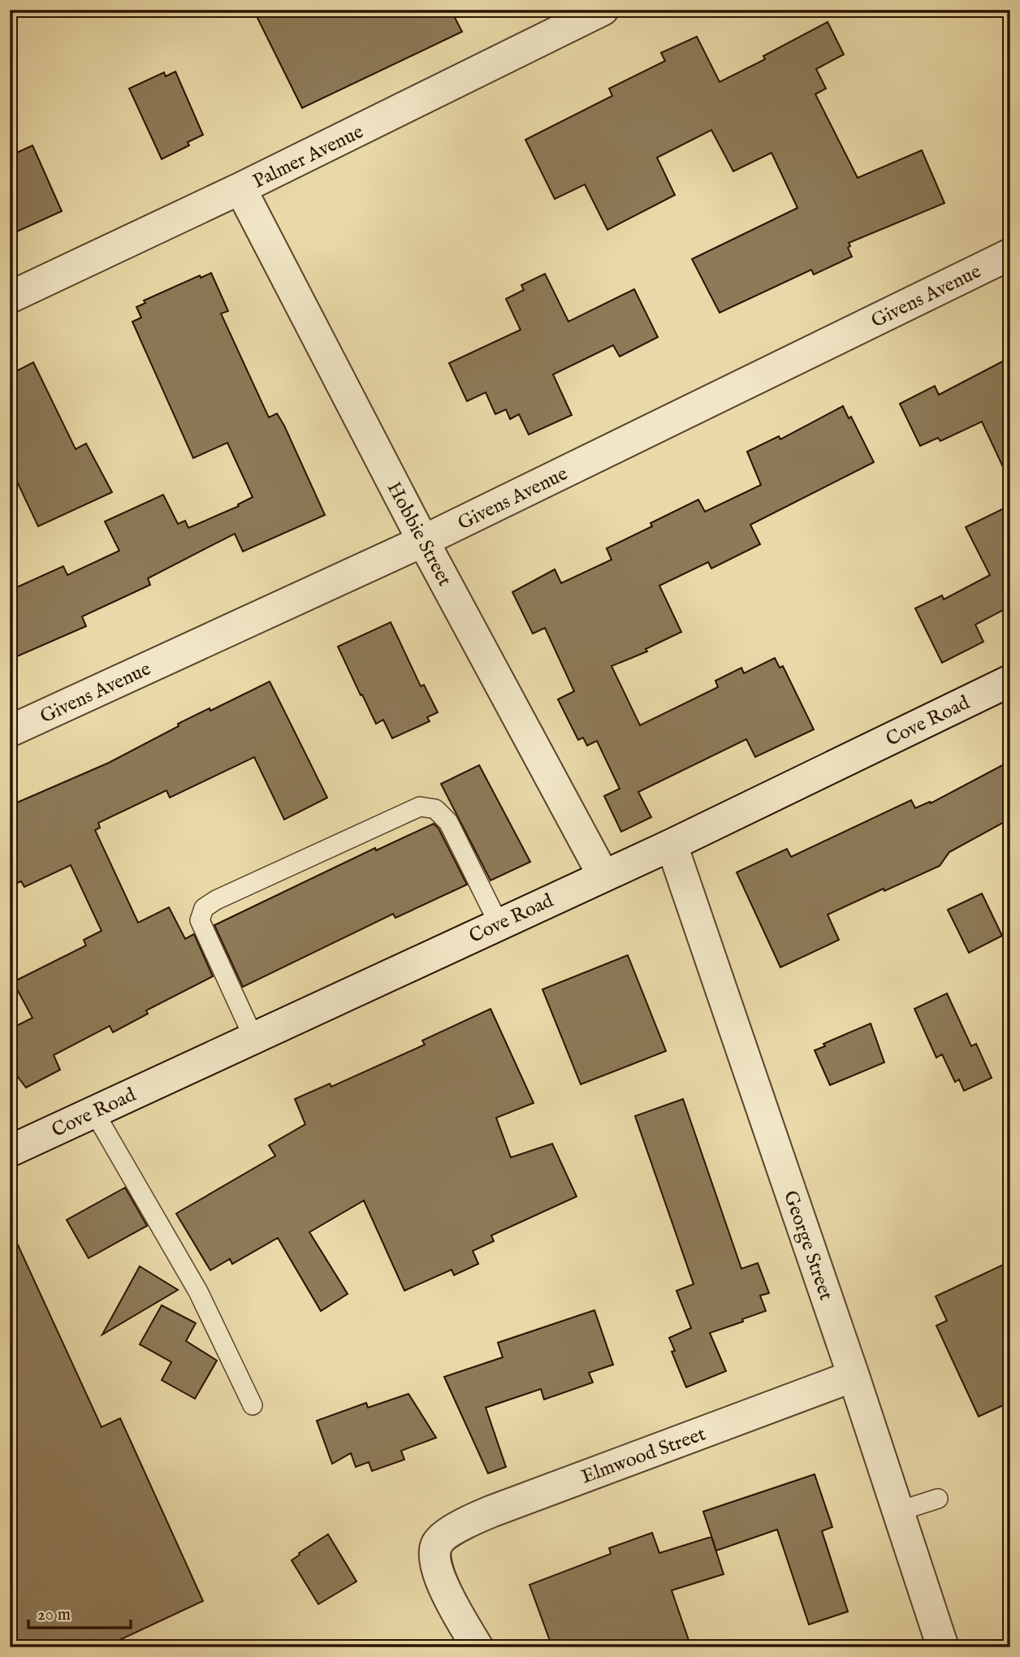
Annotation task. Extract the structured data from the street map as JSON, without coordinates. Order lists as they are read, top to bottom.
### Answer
{
  "streets": {
    "street": [
      "Palmer Avenue",
      "Givens Avenue",
      "Hobbie Street",
      "Cove Road",
      "George Street",
      "Elmwood Street"
    ]
  },
  "crossings": [
    ["Palmer Avenue", "Hobbie Street"],
    ["Givens Avenue", "Hobbie Street"],
    ["Hobbie Street", "Cove Road"],
    ["Cove Road", "George Street"],
    ["George Street", "Elmwood Street"]
  ],
  "scale_bar": "20 m"
}
